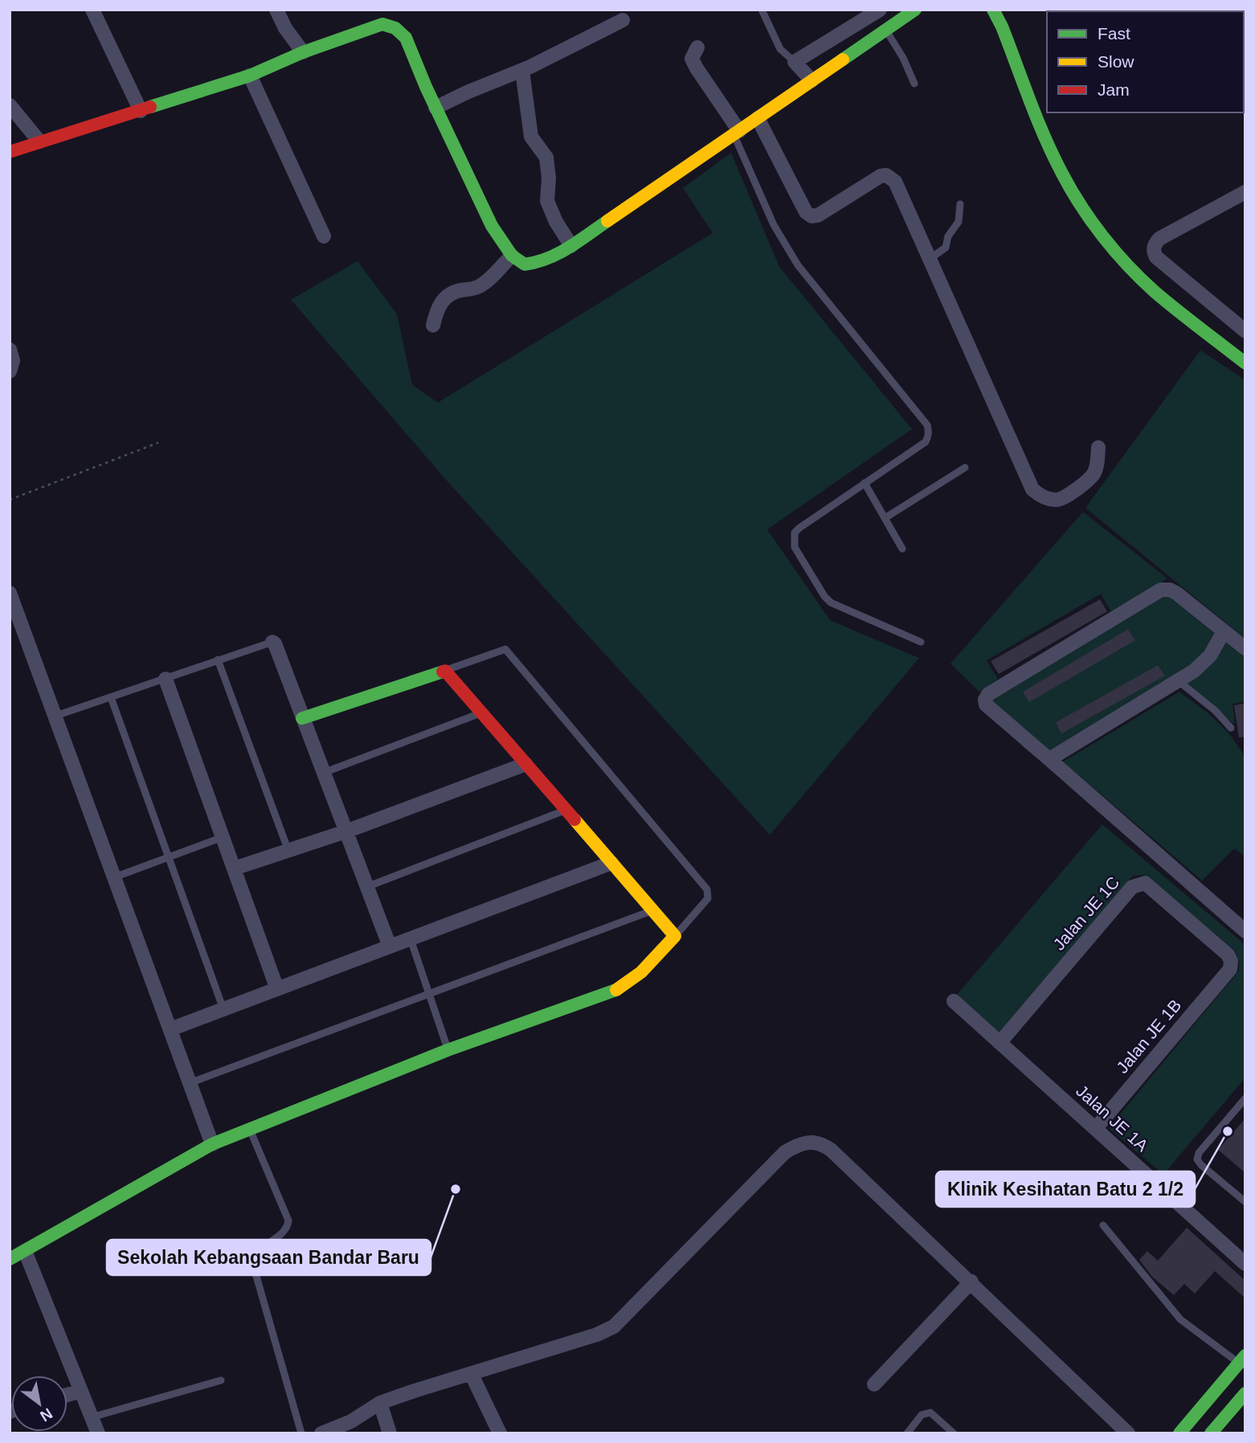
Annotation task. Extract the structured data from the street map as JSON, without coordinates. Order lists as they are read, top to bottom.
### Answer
{
  "streets": {
    "street": ["Jalan JE 1C", "Jalan JE 1B", "Jalan JE 1A"]
  },
  "crossings": [
    ["Jalan JE 1C", "Jalan JE 1B"],
    ["Jalan JE 1C", "Jalan JE 1A"],
    ["Jalan JE 1B", "Jalan JE 1A"]
  ],
  "places": ["Klinik Kesihatan Batu 2 1/2", "Sekolah Kebangsaan Bandar Baru"],
  "legend": ["Fast", "Slow", "Jam"],
  "north": "bottom right"
}
